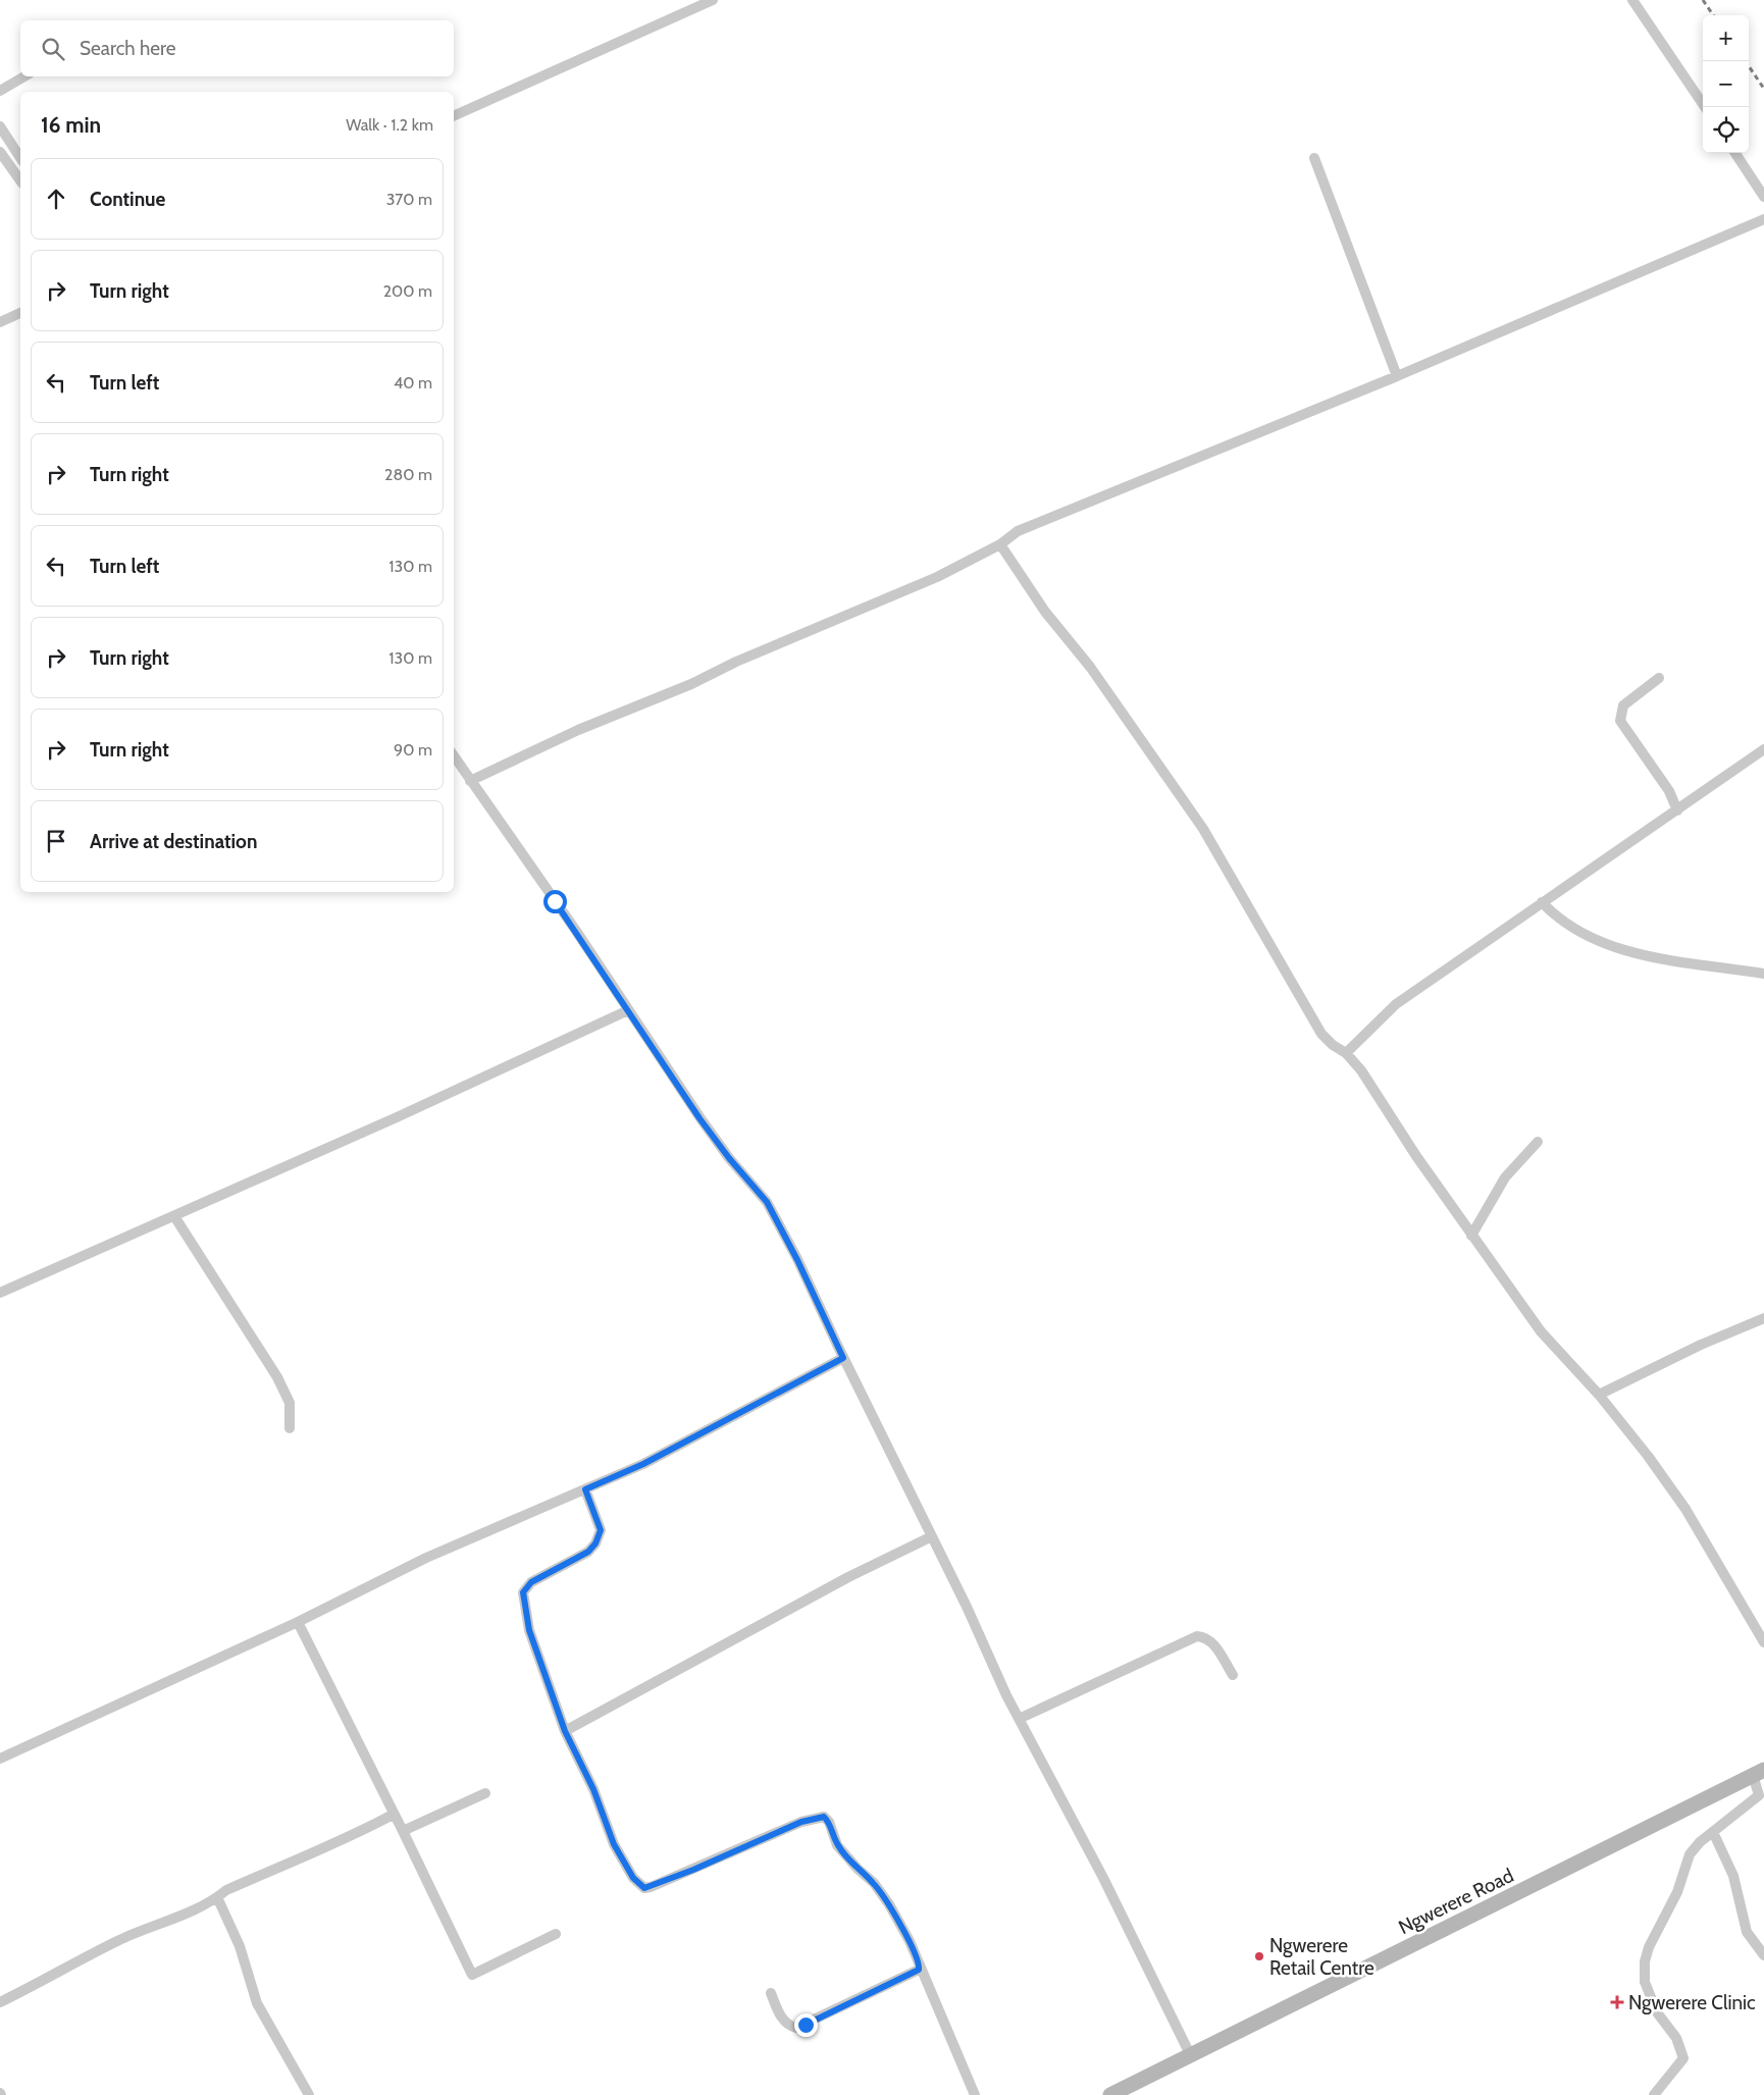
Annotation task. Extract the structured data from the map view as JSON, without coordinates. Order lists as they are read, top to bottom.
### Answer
{
  "streets": {
    "main road": ["Ngwerere Road"]
  },
  "places": {
    "other": ["Ngwerere Retail Centre"],
    "health": ["Ngwerere Clinic"]
  },
  "page": {
    "map_buttons": ["+", "−"],
    "search": "Search here",
    "heading": ["16 min", "Walk · 1.2 km"],
    "list": [
      ["Continue", "370 m"],
      ["Turn right", "200 m"],
      ["Turn left", "40 m"],
      ["Turn right", "280 m"],
      ["Turn left", "130 m"],
      ["Turn right", "130 m"],
      ["Turn right", "90 m"],
      "Arrive at destination"
    ]
  }
}
